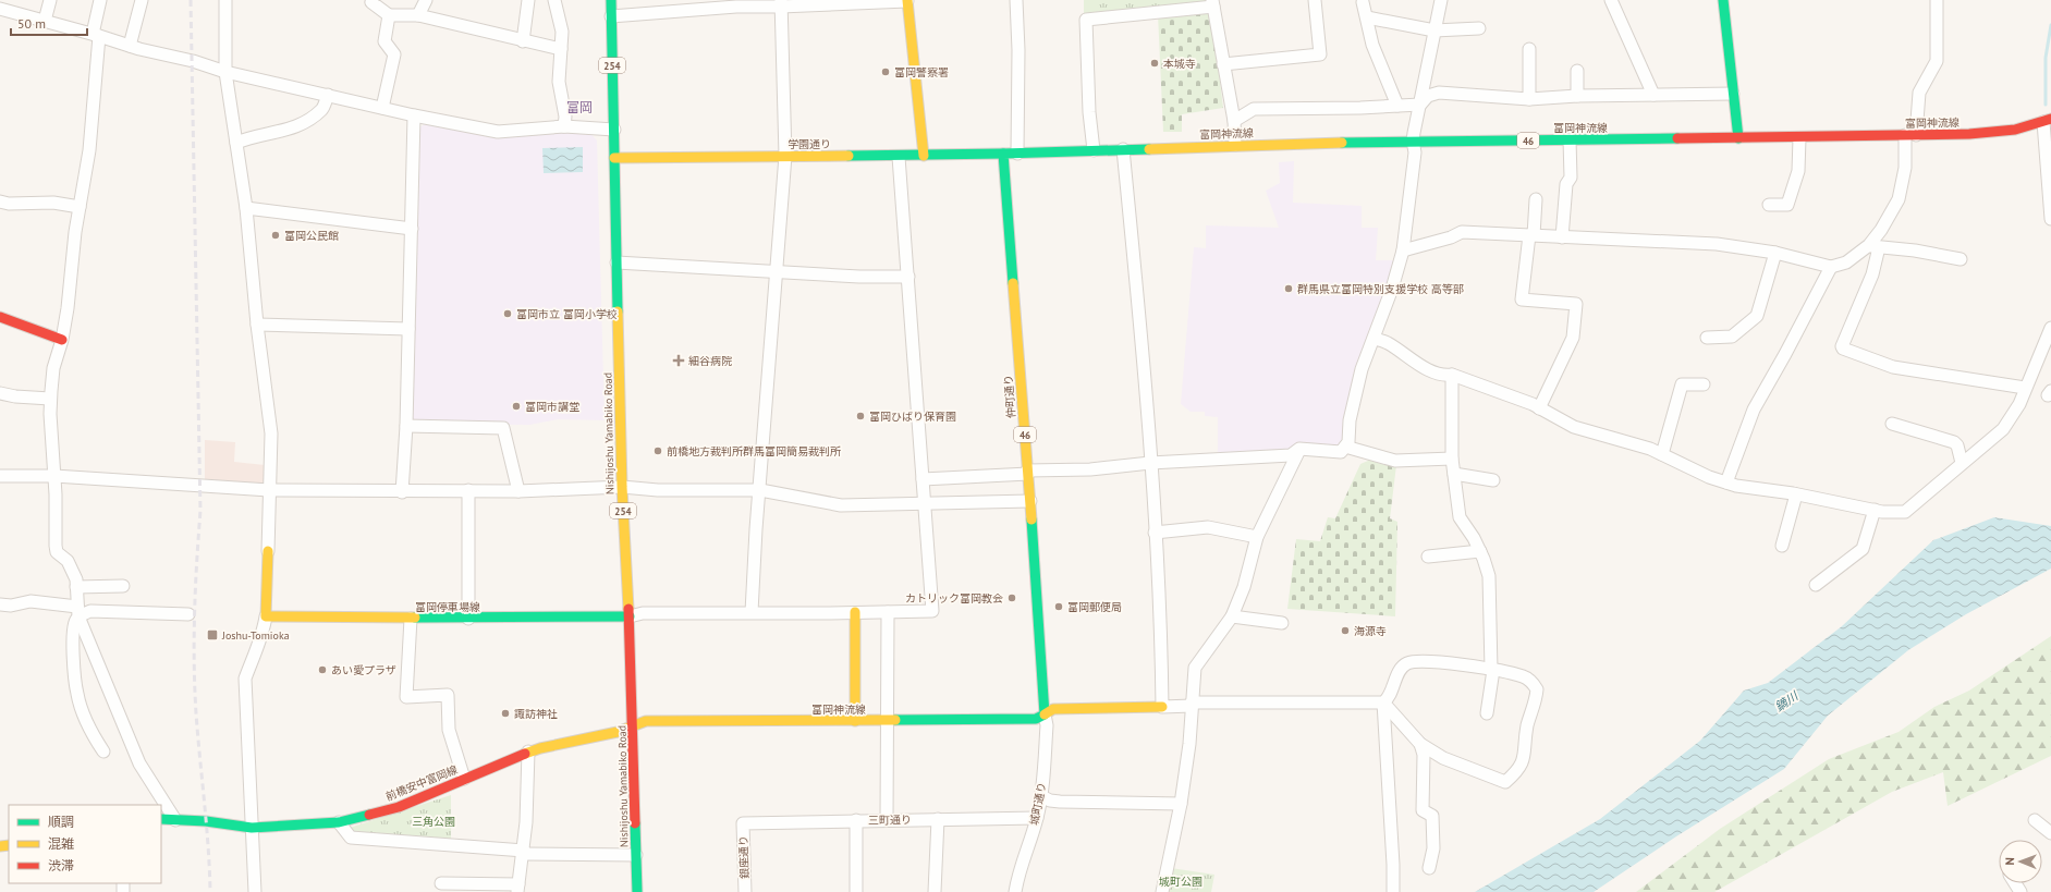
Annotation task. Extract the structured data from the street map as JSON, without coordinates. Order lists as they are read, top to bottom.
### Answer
{
  "streets": {
    "main road": [
      "254",
      "富岡神流線",
      "46",
      "学園通り",
      "仲町通り",
      "Nishijoshu Yamabiko Road",
      "富岡停車場線",
      "前橋安中富岡線"
    ],
    "street": ["城町通り", "三町通り", "銀座通り"]
  },
  "crossings": [
    ["富岡神流線", "学園通り"],
    ["富岡神流線", "仲町通り"],
    ["富岡神流線", "Nishijoshu Yamabiko Road"],
    ["富岡神流線", "前橋安中富岡線"],
    ["富岡神流線", "城町通り"],
    ["学園通り", "仲町通り"],
    ["学園通り", "Nishijoshu Yamabiko Road"],
    ["仲町通り", "城町通り"],
    ["Nishijoshu Yamabiko Road", "富岡停車場線"],
    ["Nishijoshu Yamabiko Road", "前橋安中富岡線"],
    ["城町通り", "三町通り"],
    ["三町通り", "銀座通り"]
  ],
  "districts": ["富岡"],
  "water": ["鏑川"],
  "parks": ["三角公園", "城町公園"],
  "places": {
    "other": [
      "本城寺",
      "富岡警察署",
      "富岡公民館",
      "群馬県立富岡特別支援学校 高等部",
      "富岡市立 富岡小学校",
      "富岡市講堂",
      "富岡ひばり保育園",
      "前橋地方裁判所群馬富岡簡易裁判所",
      "カトリック富岡教会",
      "富岡郵便局",
      "海源寺",
      "あい愛プラザ",
      "諏訪神社"
    ],
    "health": ["細谷病院"],
    "transit": ["Joshu-Tomioka"]
  },
  "legend": ["順調", "混雑", "渋滞"],
  "scale_bar": "50 m",
  "north": "left"
}
